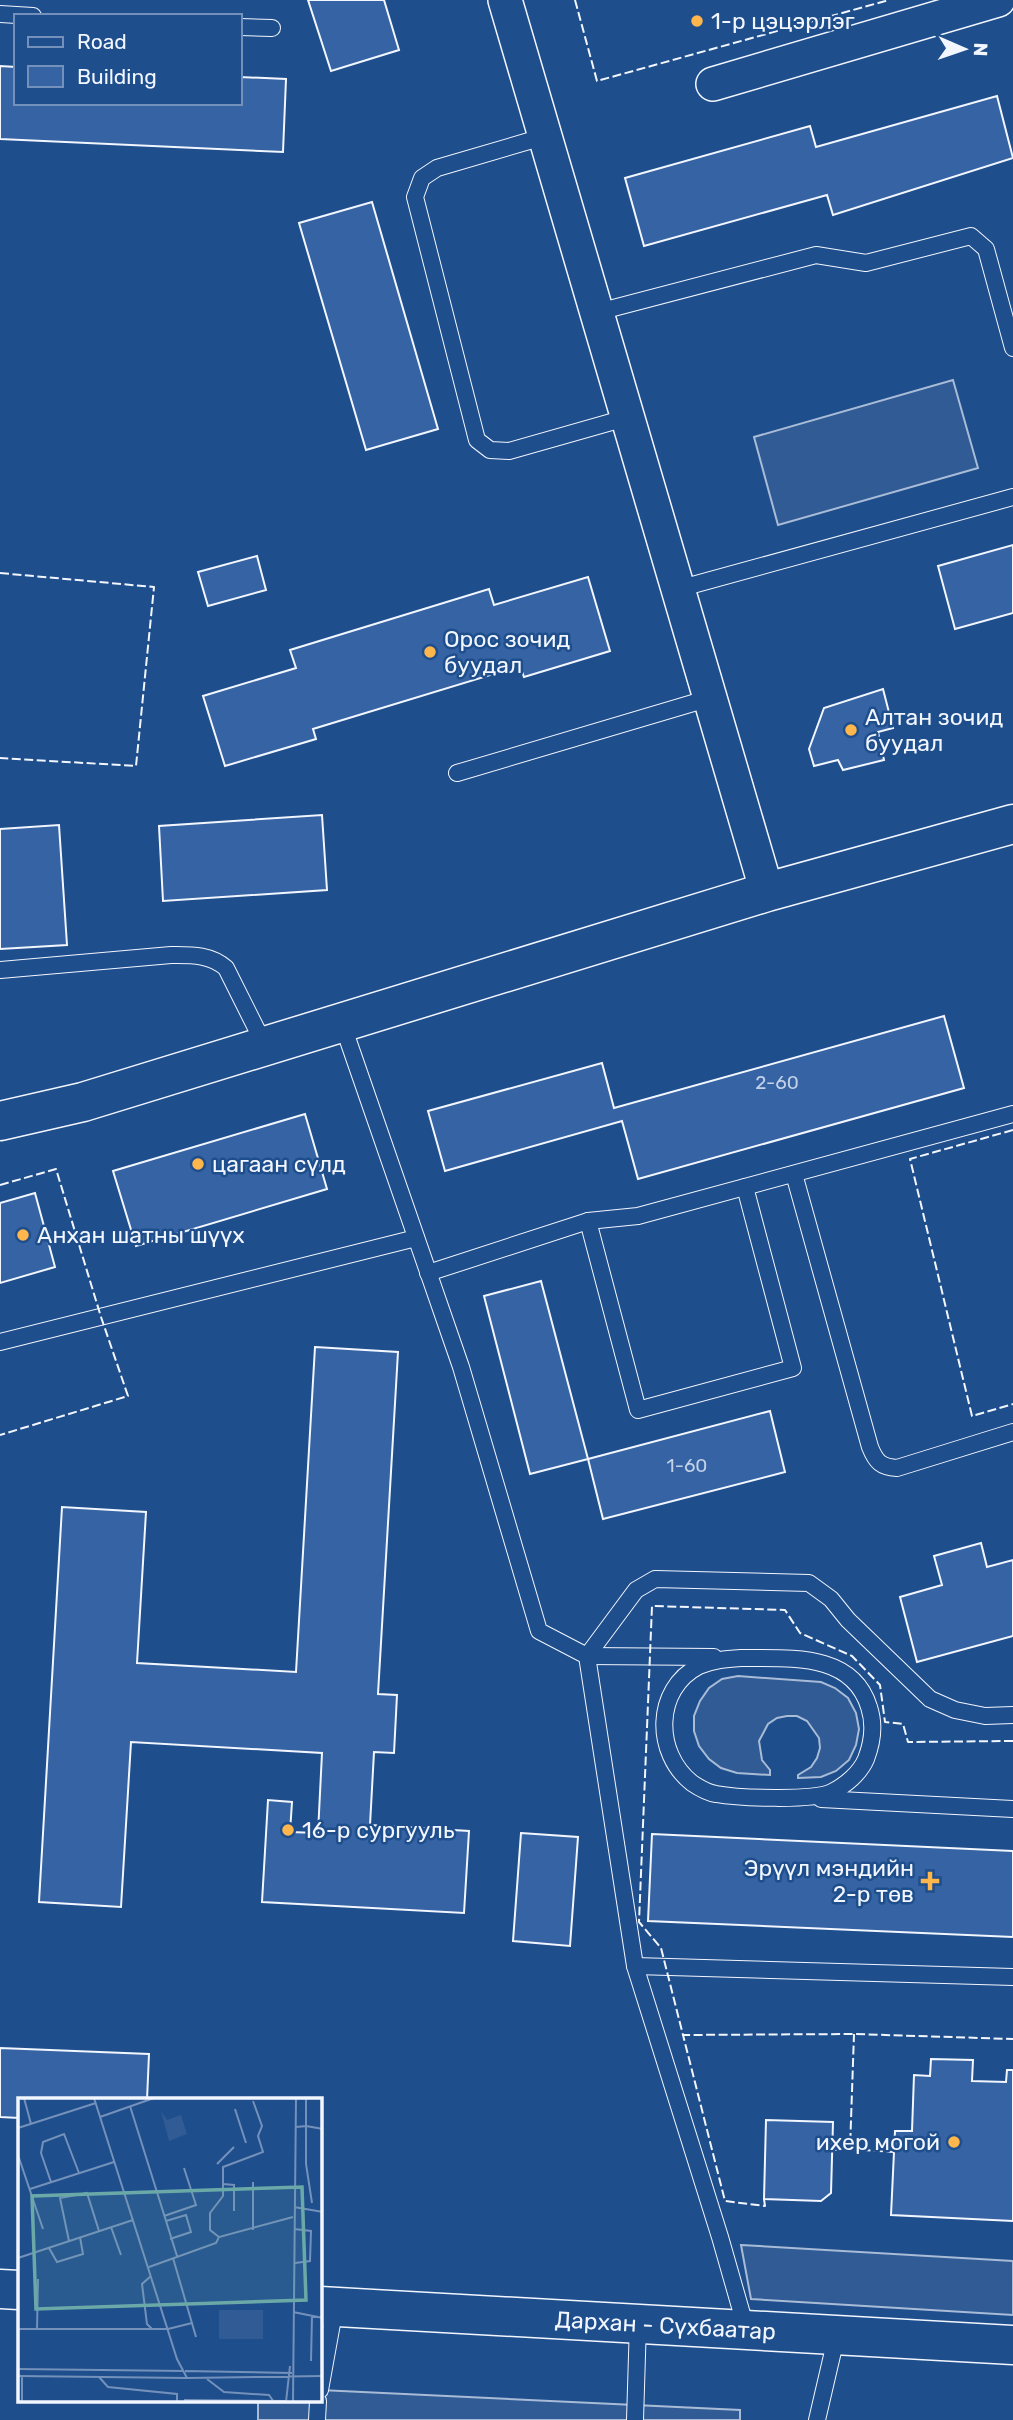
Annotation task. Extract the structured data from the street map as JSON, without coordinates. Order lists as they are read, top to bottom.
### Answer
{
  "streets": {
    "main road": ["Дархан - Сүхбаатар"]
  },
  "places": {
    "other": [
      "1-р цэцэрлэг",
      "Орос зочид буудал",
      "Алтан зочид буудал",
      "цагаан сүлд",
      "Анхан шатны шүүх",
      "16-р сургууль",
      "ихер могой"
    ],
    "health": ["Эрүүл мэндийн 2-р төв"]
  },
  "house_numbers": ["2-60", "1-60"],
  "legend": ["Road", "Building"],
  "north": "right"
}
